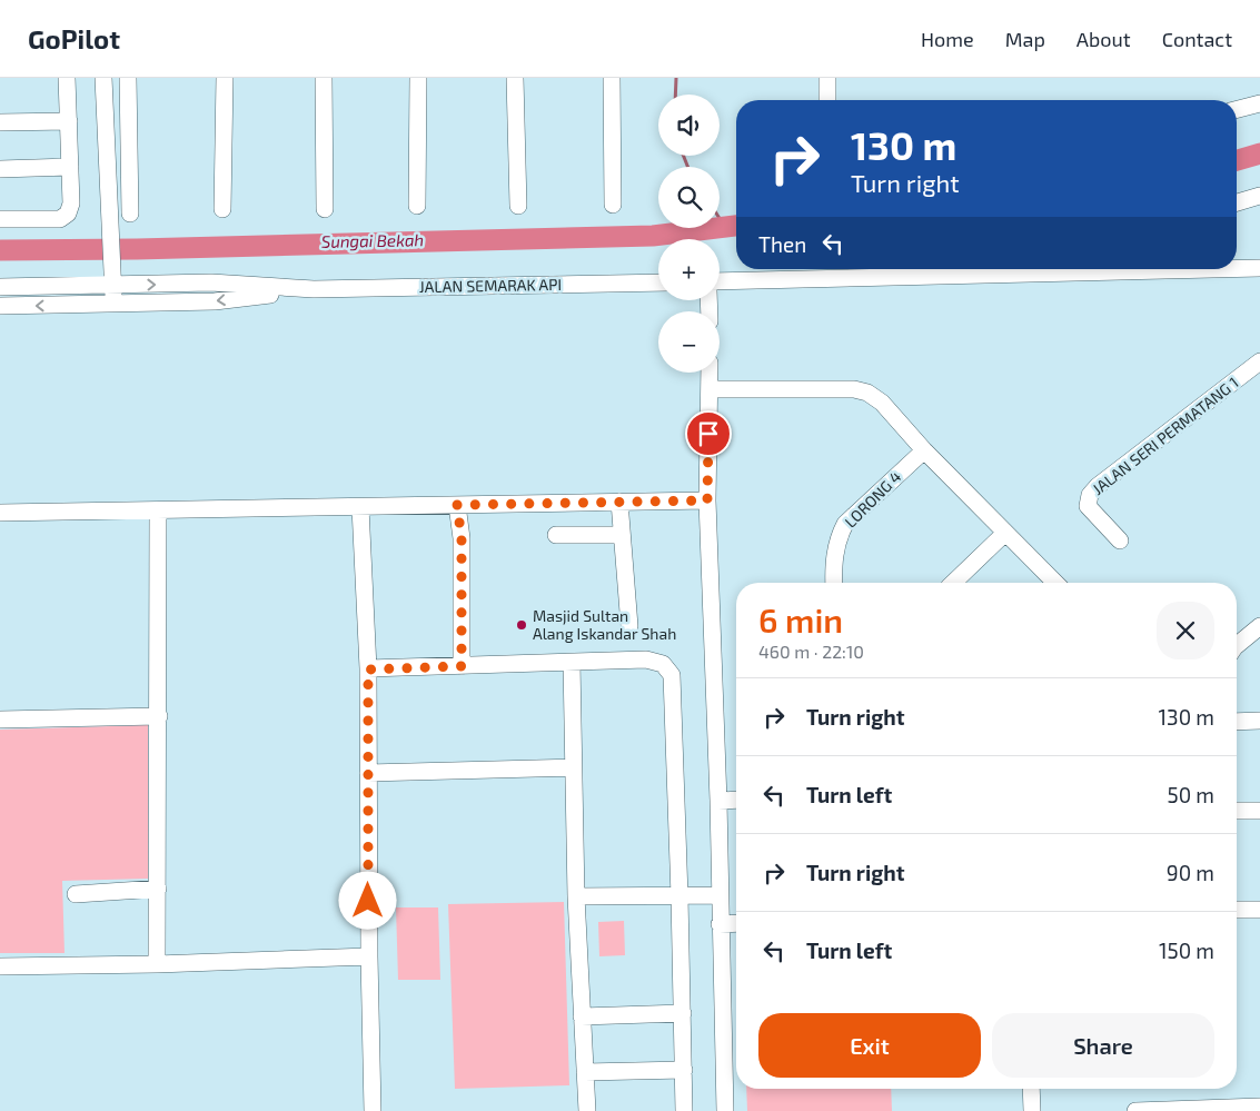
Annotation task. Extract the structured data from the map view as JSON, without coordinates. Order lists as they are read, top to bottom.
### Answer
{
  "streets": {
    "street": ["JALAN SEMARAK API", "JALAN SERI PERMATANG 1", "LORONG 4"]
  },
  "water": ["Sungai Bekah"],
  "places": ["Masjid Sultan Alang Iskandar Shah"],
  "page": {
    "header": "GoPilot",
    "nav": [
      "Home",
      "Map",
      "About",
      "Contact"
    ],
    "map_buttons": ["+", "−"],
    "turn": ["130 m", "Turn right"],
    "then": "Then",
    "heading": ["6 min", "460 m · 22:10"],
    "list": [
      {
        "name": "Turn right",
        "value": "130 m"
      },
      {
        "name": "Turn left",
        "value": "50 m"
      },
      {
        "name": "Turn right",
        "value": "90 m"
      },
      {
        "name": "Turn left",
        "value": "150 m"
      }
    ],
    "buttons": ["Exit", "Share"]
  }
}
